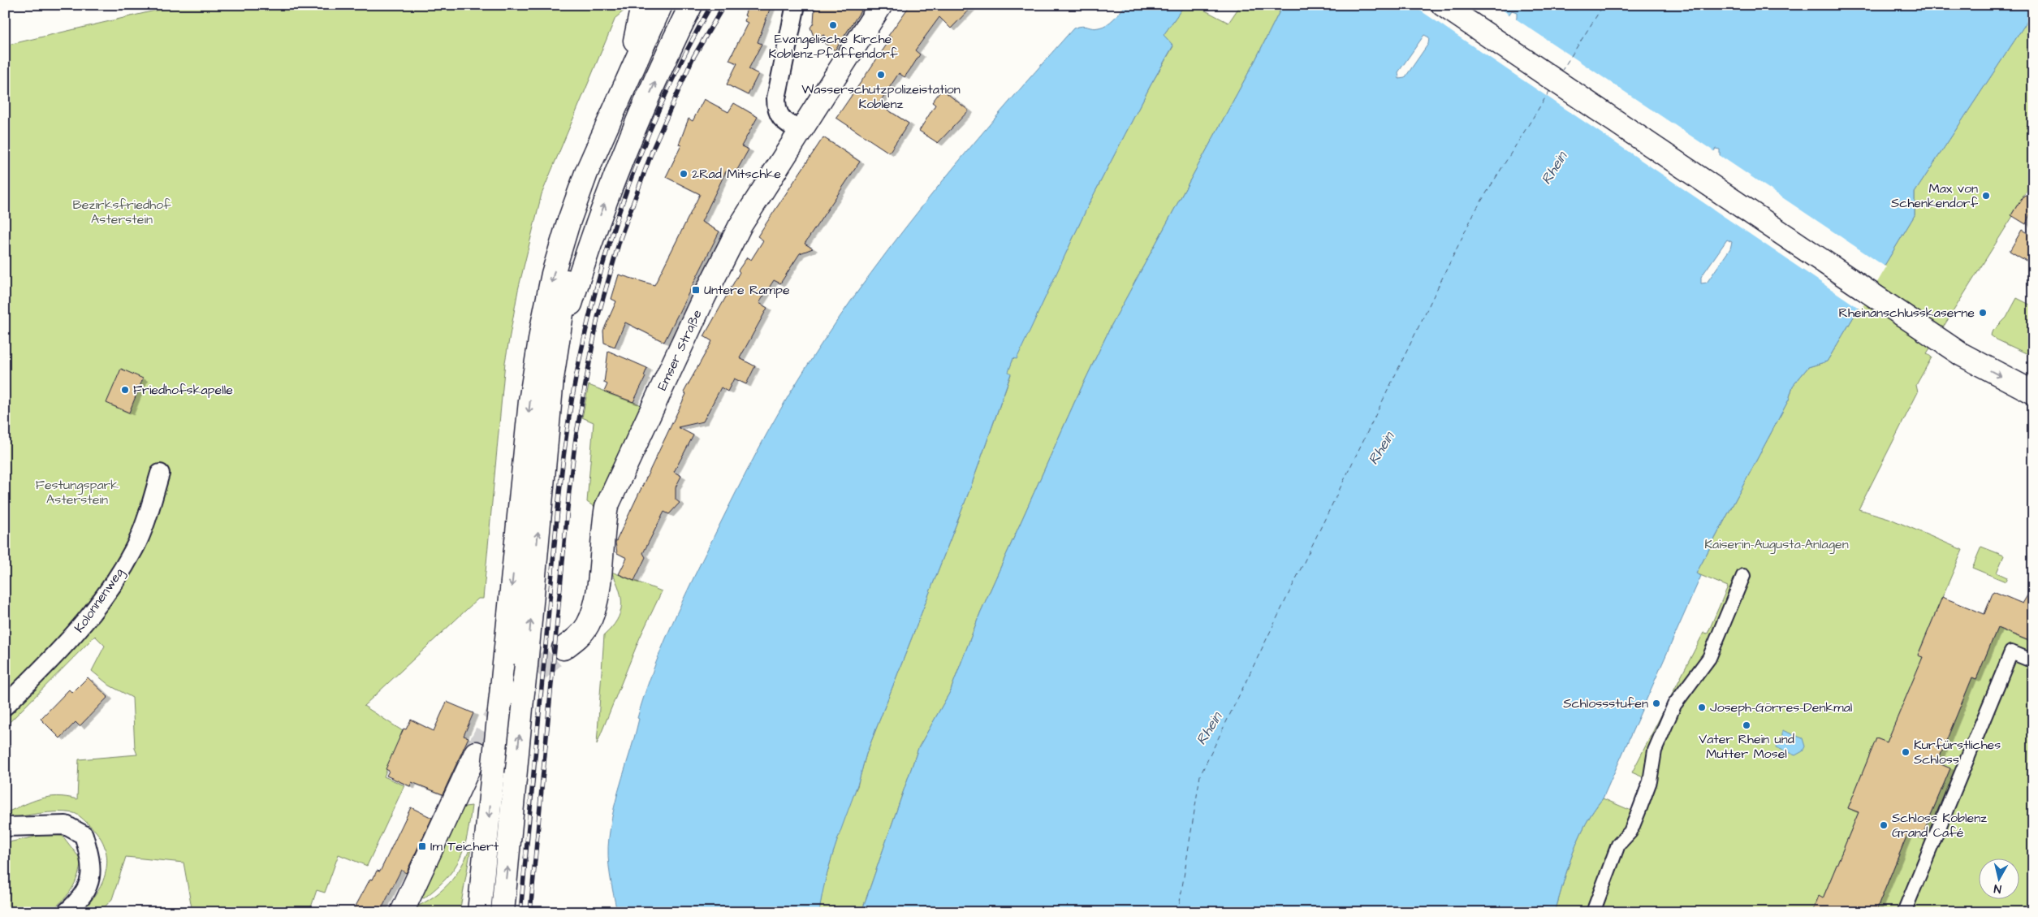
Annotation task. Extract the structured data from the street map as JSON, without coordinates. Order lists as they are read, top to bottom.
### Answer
{
  "streets": {
    "main road": ["Emser Straße"],
    "street": ["Kolonnenweg"]
  },
  "water": ["Rhein"],
  "parks": ["Bezirksfriedhof Asterstein", "Festungspark Asterstein", "Kaiserin-Augusta-Anlagen"],
  "places": {
    "other": [
      "Evangelische Kirche Koblenz-Pfaffendorf",
      "Wasserschutzpolizeistation Koblenz",
      "2Rad Mitschke",
      "Max von Schenkendorf",
      "Rheinanschlusskaserne",
      "Friedhofskapelle",
      "Schlossstufen",
      "Joseph-Görres-Denkmal",
      "Vater Rhein und Mutter Mosel",
      "Kurfürstliches Schloss",
      "Schloss Koblenz Grand Café"
    ],
    "transit": ["Untere Rampe", "Im Teichert"]
  },
  "north": "bottom"
}
